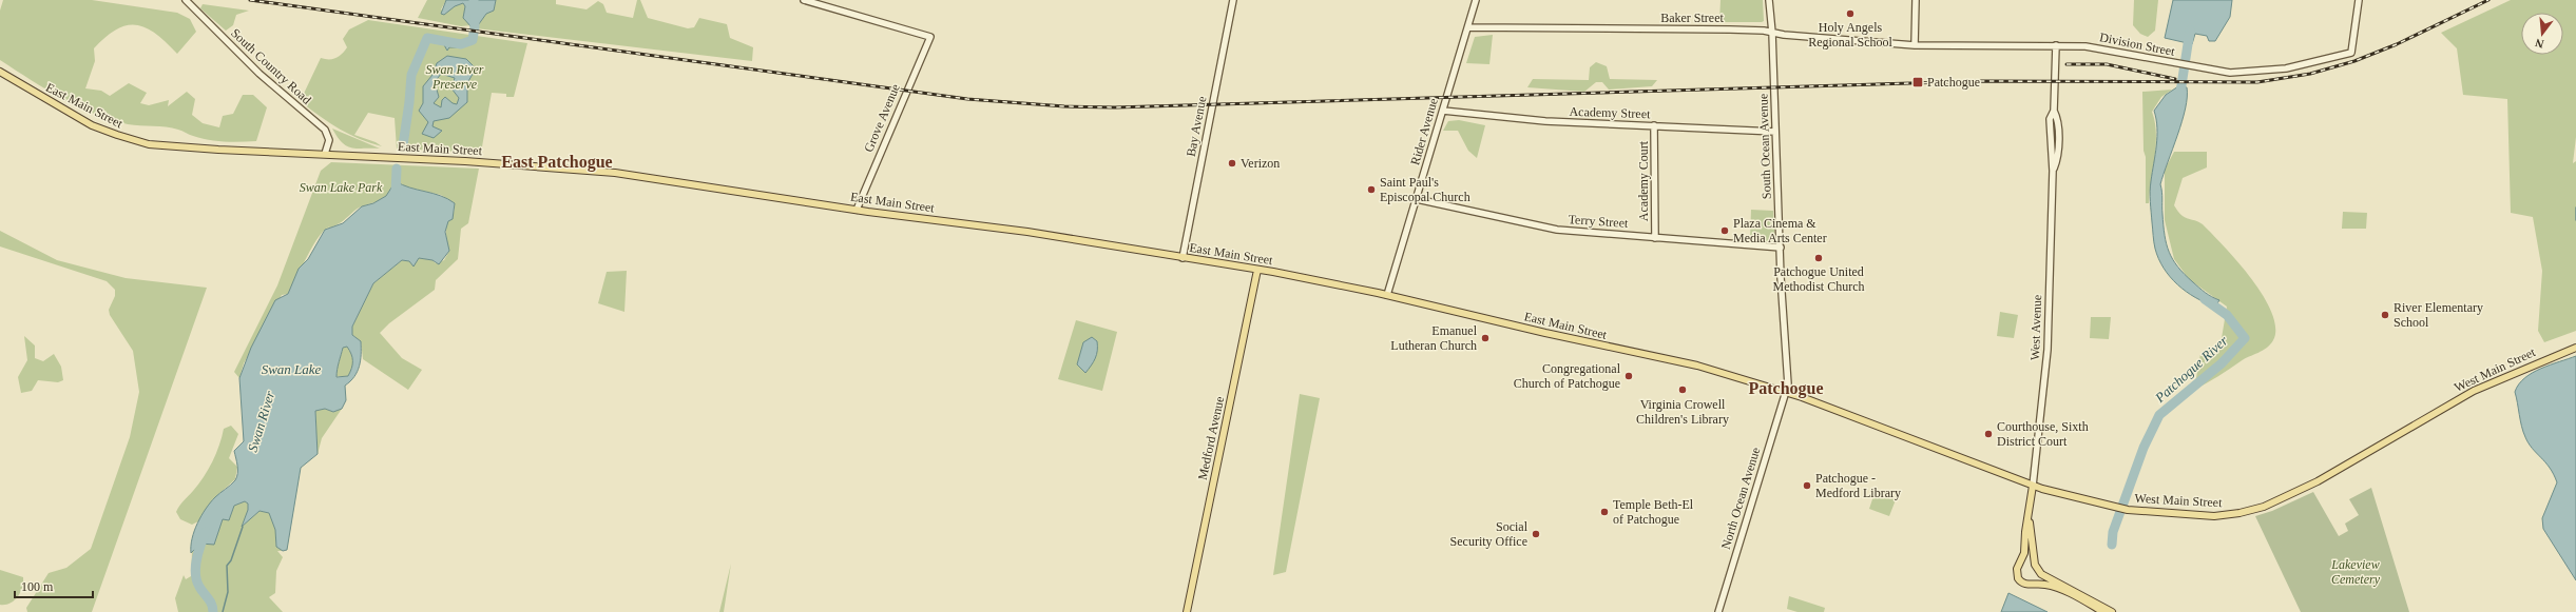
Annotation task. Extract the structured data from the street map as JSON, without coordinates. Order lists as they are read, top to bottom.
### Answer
{
  "streets": {
    "main road": ["East Main Street", "West Main Street", "Medford Avenue"],
    "street": [
      "Baker Street",
      "Division Street",
      "South Country Road",
      "Academy Street",
      "Grove Avenue",
      "Bay Avenue",
      "Rider Avenue",
      "South Ocean Avenue",
      "Academy Court",
      "Terry Street",
      "West Avenue",
      "North Ocean Avenue"
    ]
  },
  "crossings": [
    ["Baker Street", "Division Street"],
    ["Baker Street", "Rider Avenue"],
    ["Baker Street", "South Ocean Avenue"],
    ["Division Street", "West Avenue"],
    ["South Country Road", "East Main Street"],
    ["East Main Street", "Grove Avenue"],
    ["East Main Street", "Bay Avenue"],
    ["East Main Street", "Rider Avenue"],
    ["East Main Street", "South Ocean Avenue"],
    ["East Main Street", "West Main Street"],
    ["East Main Street", "Medford Avenue"],
    ["East Main Street", "North Ocean Avenue"],
    ["Academy Street", "Rider Avenue"],
    ["Academy Street", "South Ocean Avenue"],
    ["Academy Street", "Academy Court"],
    ["Rider Avenue", "Terry Street"],
    ["South Ocean Avenue", "Terry Street"],
    ["South Ocean Avenue", "West Main Street"],
    ["South Ocean Avenue", "North Ocean Avenue"],
    ["Academy Court", "Terry Street"],
    ["West Avenue", "West Main Street"],
    ["West Main Street", "North Ocean Avenue"]
  ],
  "districts": ["East Patchogue", "Patchogue"],
  "water": ["Swan Lake", "Patchogue River", "Swan River"],
  "parks": ["Swan River Preserve", "Swan Lake Park", "Lakeview Cemetery"],
  "places": {
    "other": [
      "Holy Angels Regional School",
      "Verizon",
      "Saint Paul's Episcopal Church",
      "Plaza Cinema & Media Arts Center",
      "Patchogue United Methodist Church",
      "River Elementary School",
      "Emanuel Lutheran Church",
      "Congregational Church of Patchogue",
      "Virginia Crowell Children's Library",
      "Courthouse, Sixth District Court",
      "Patchogue - Medford Library",
      "Temple Beth-El of Patchogue",
      "Social Security Office"
    ],
    "transit": ["Patchogue"]
  },
  "scale_bar": "100 m",
  "north": "bottom"
}
